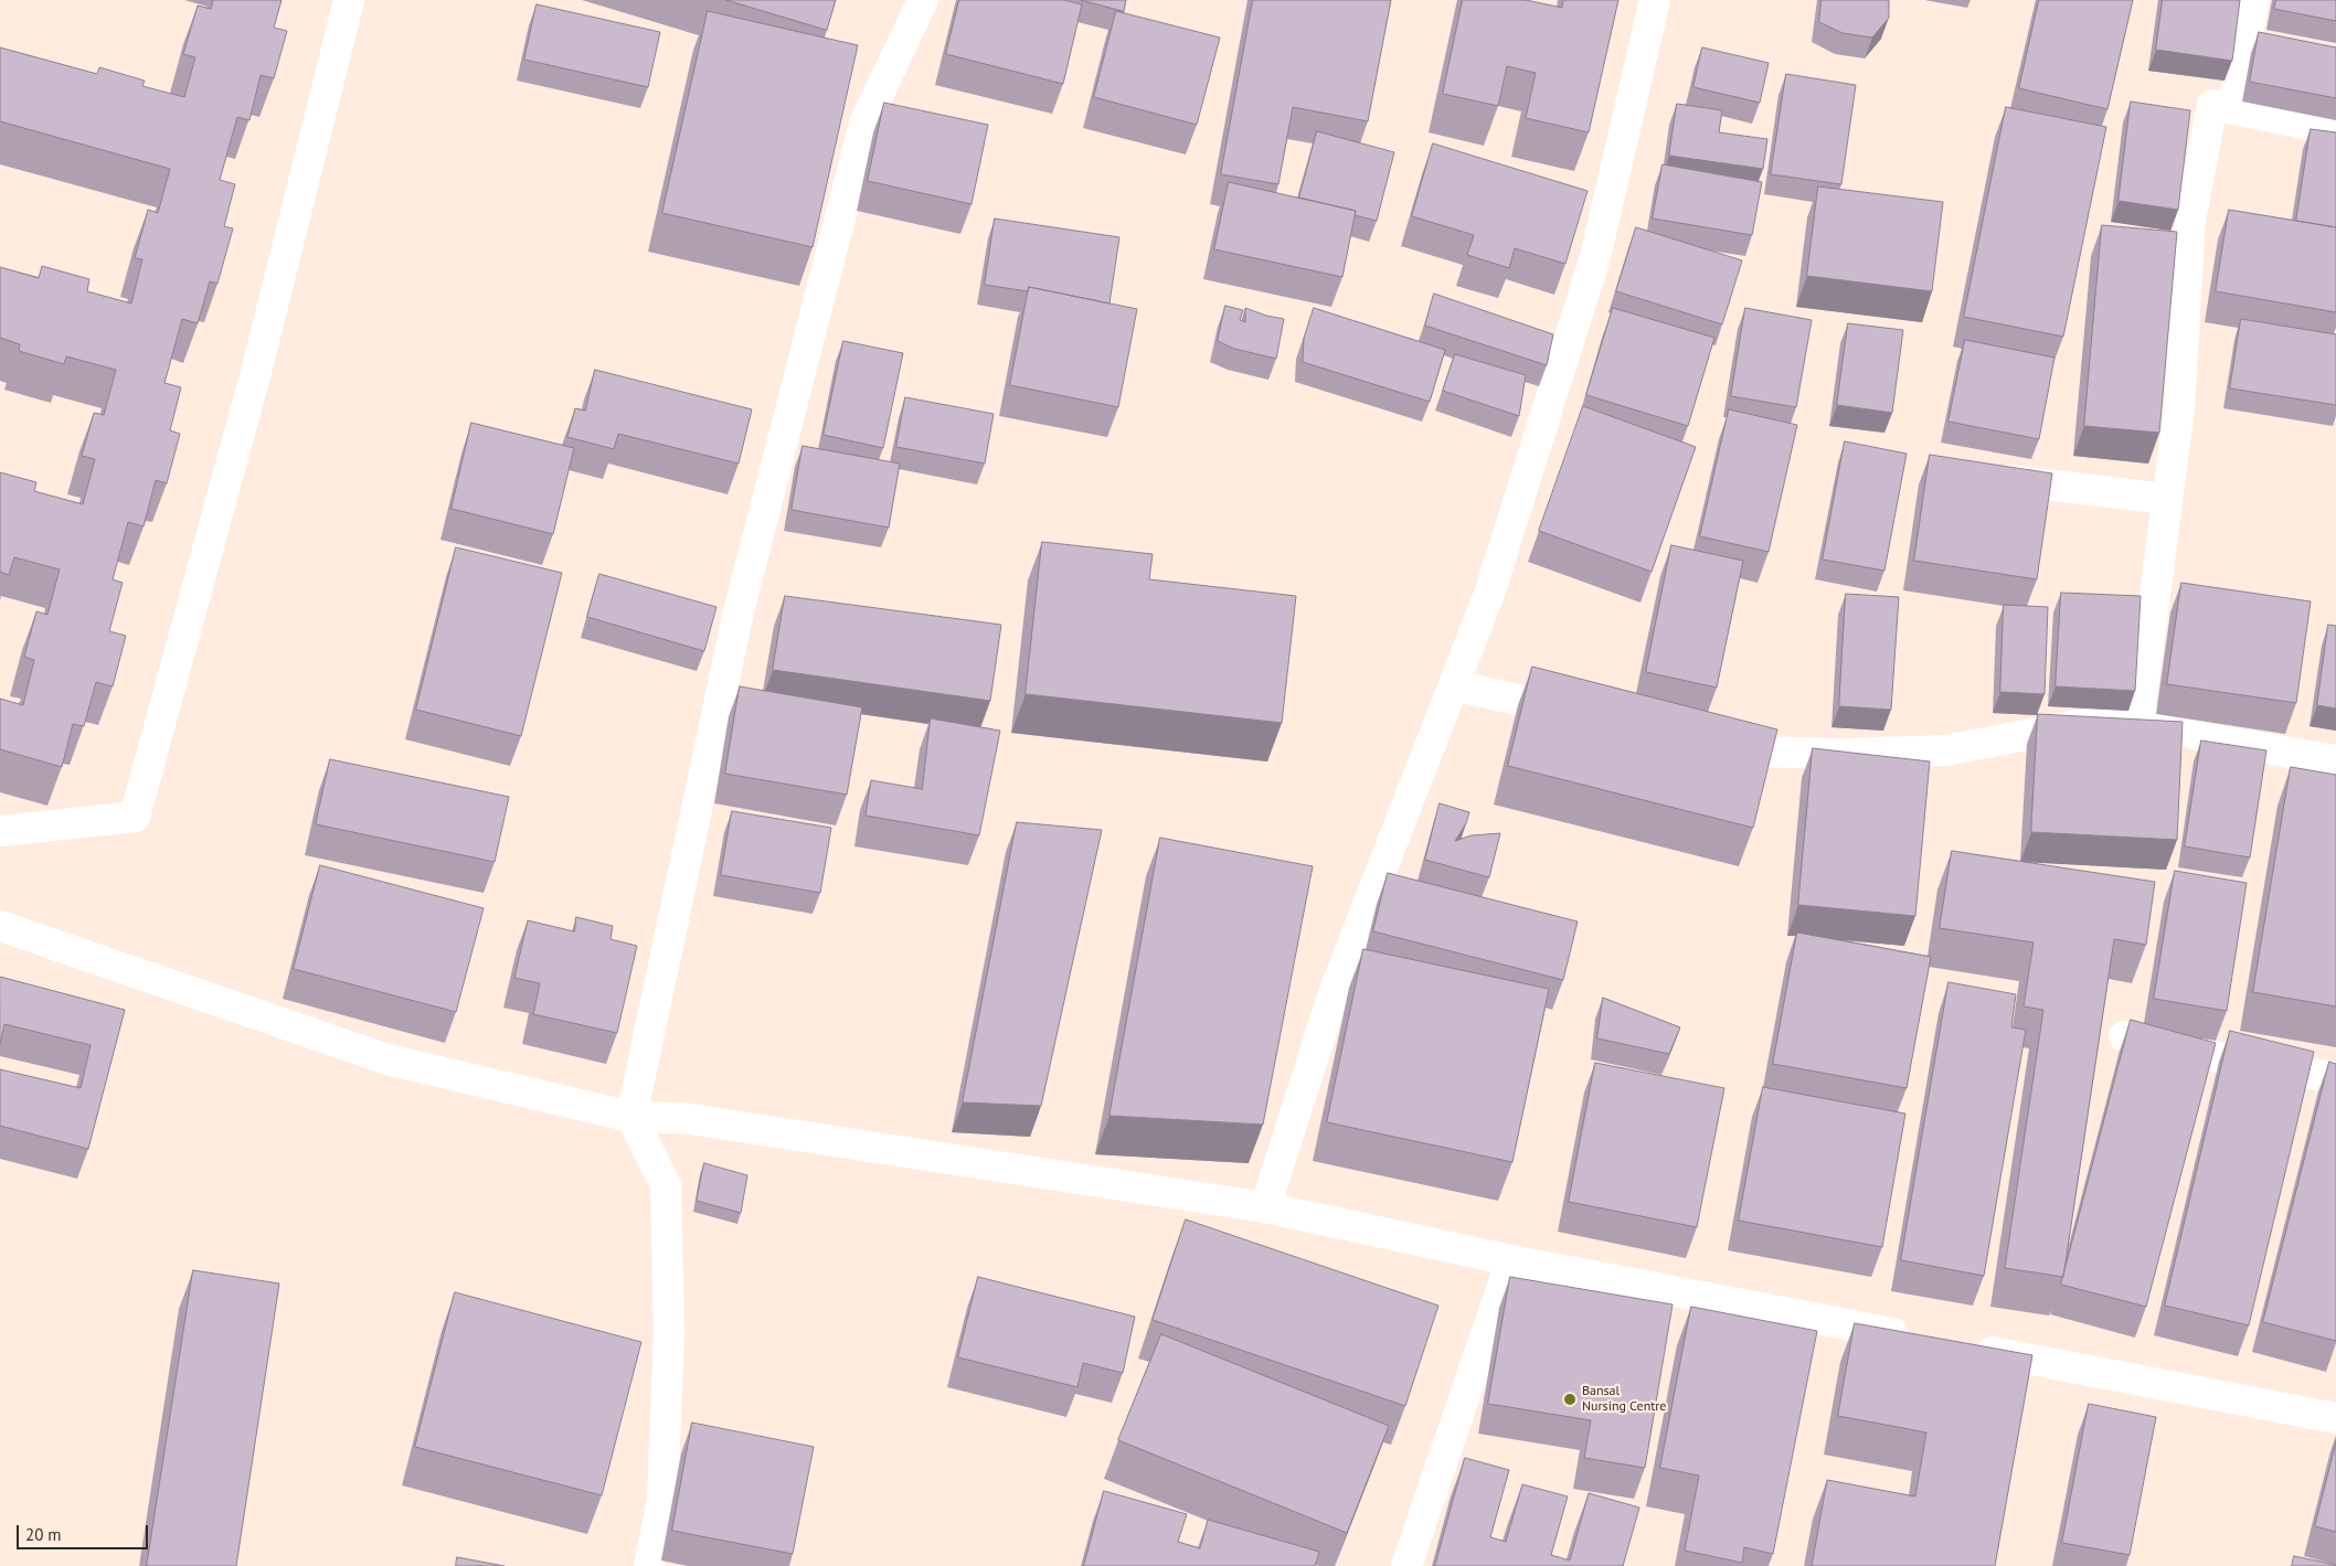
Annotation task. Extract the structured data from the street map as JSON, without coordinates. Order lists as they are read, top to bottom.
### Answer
{
  "places": ["Bansal Nursing Centre"],
  "scale_bar": "20 m"
}
